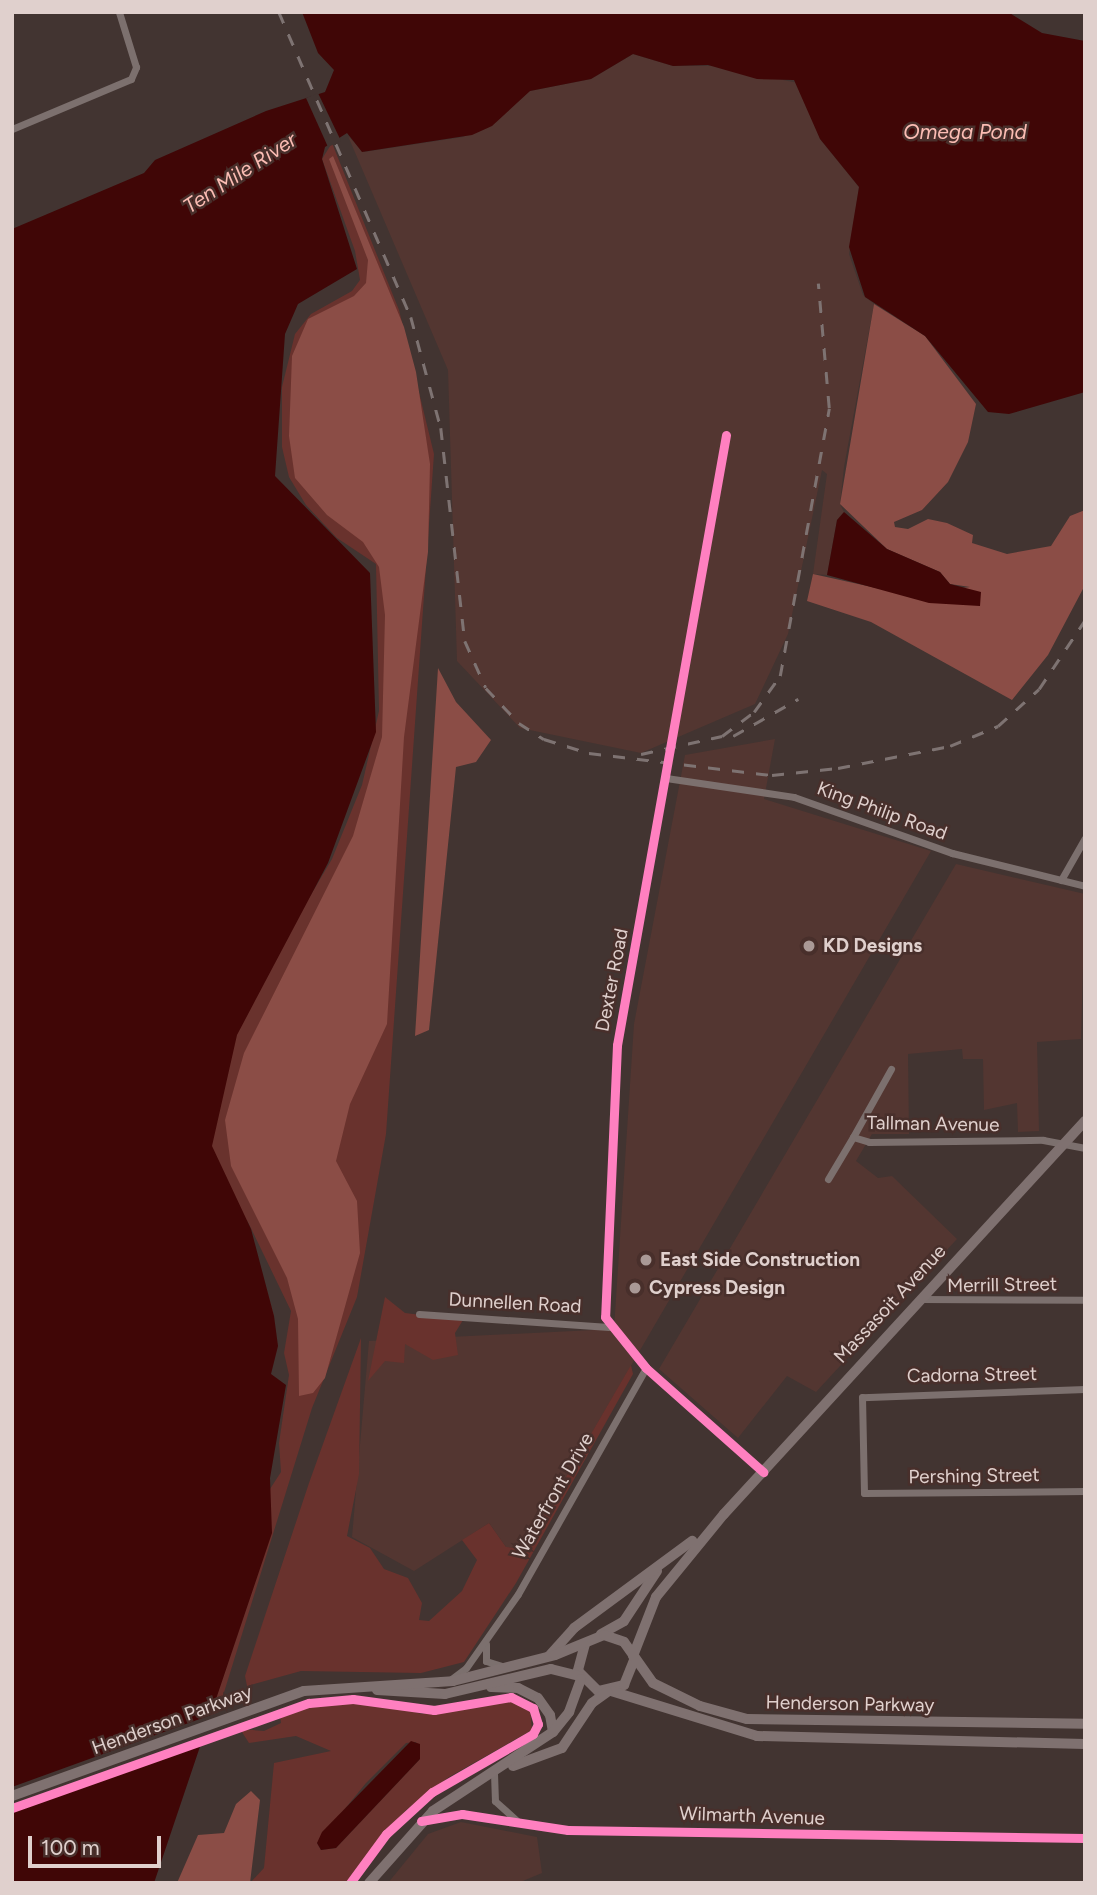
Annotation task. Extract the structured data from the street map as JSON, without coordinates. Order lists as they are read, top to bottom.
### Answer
{
  "streets": {
    "main road": ["Massasoit Avenue", "Henderson Parkway"],
    "street": [
      "King Philip Road",
      "Dexter Road",
      "Tallman Avenue",
      "Merrill Street",
      "Dunnellen Road",
      "Cadorna Street",
      "Pershing Street",
      "Waterfront Drive",
      "Wilmarth Avenue"
    ]
  },
  "crossings": [
    ["King Philip Road", "Dexter Road"],
    ["Dexter Road", "Dunnellen Road"],
    ["Tallman Avenue", "Massasoit Avenue"],
    ["Merrill Street", "Massasoit Avenue"],
    ["Massasoit Avenue", "Henderson Parkway"],
    ["Cadorna Street", "Pershing Street"],
    ["Waterfront Drive", "Henderson Parkway"]
  ],
  "water": ["Omega Pond", "Ten Mile River"],
  "places": ["KD Designs", "East Side Construction", "Cypress Design"],
  "scale_bar": "100 m"
}
